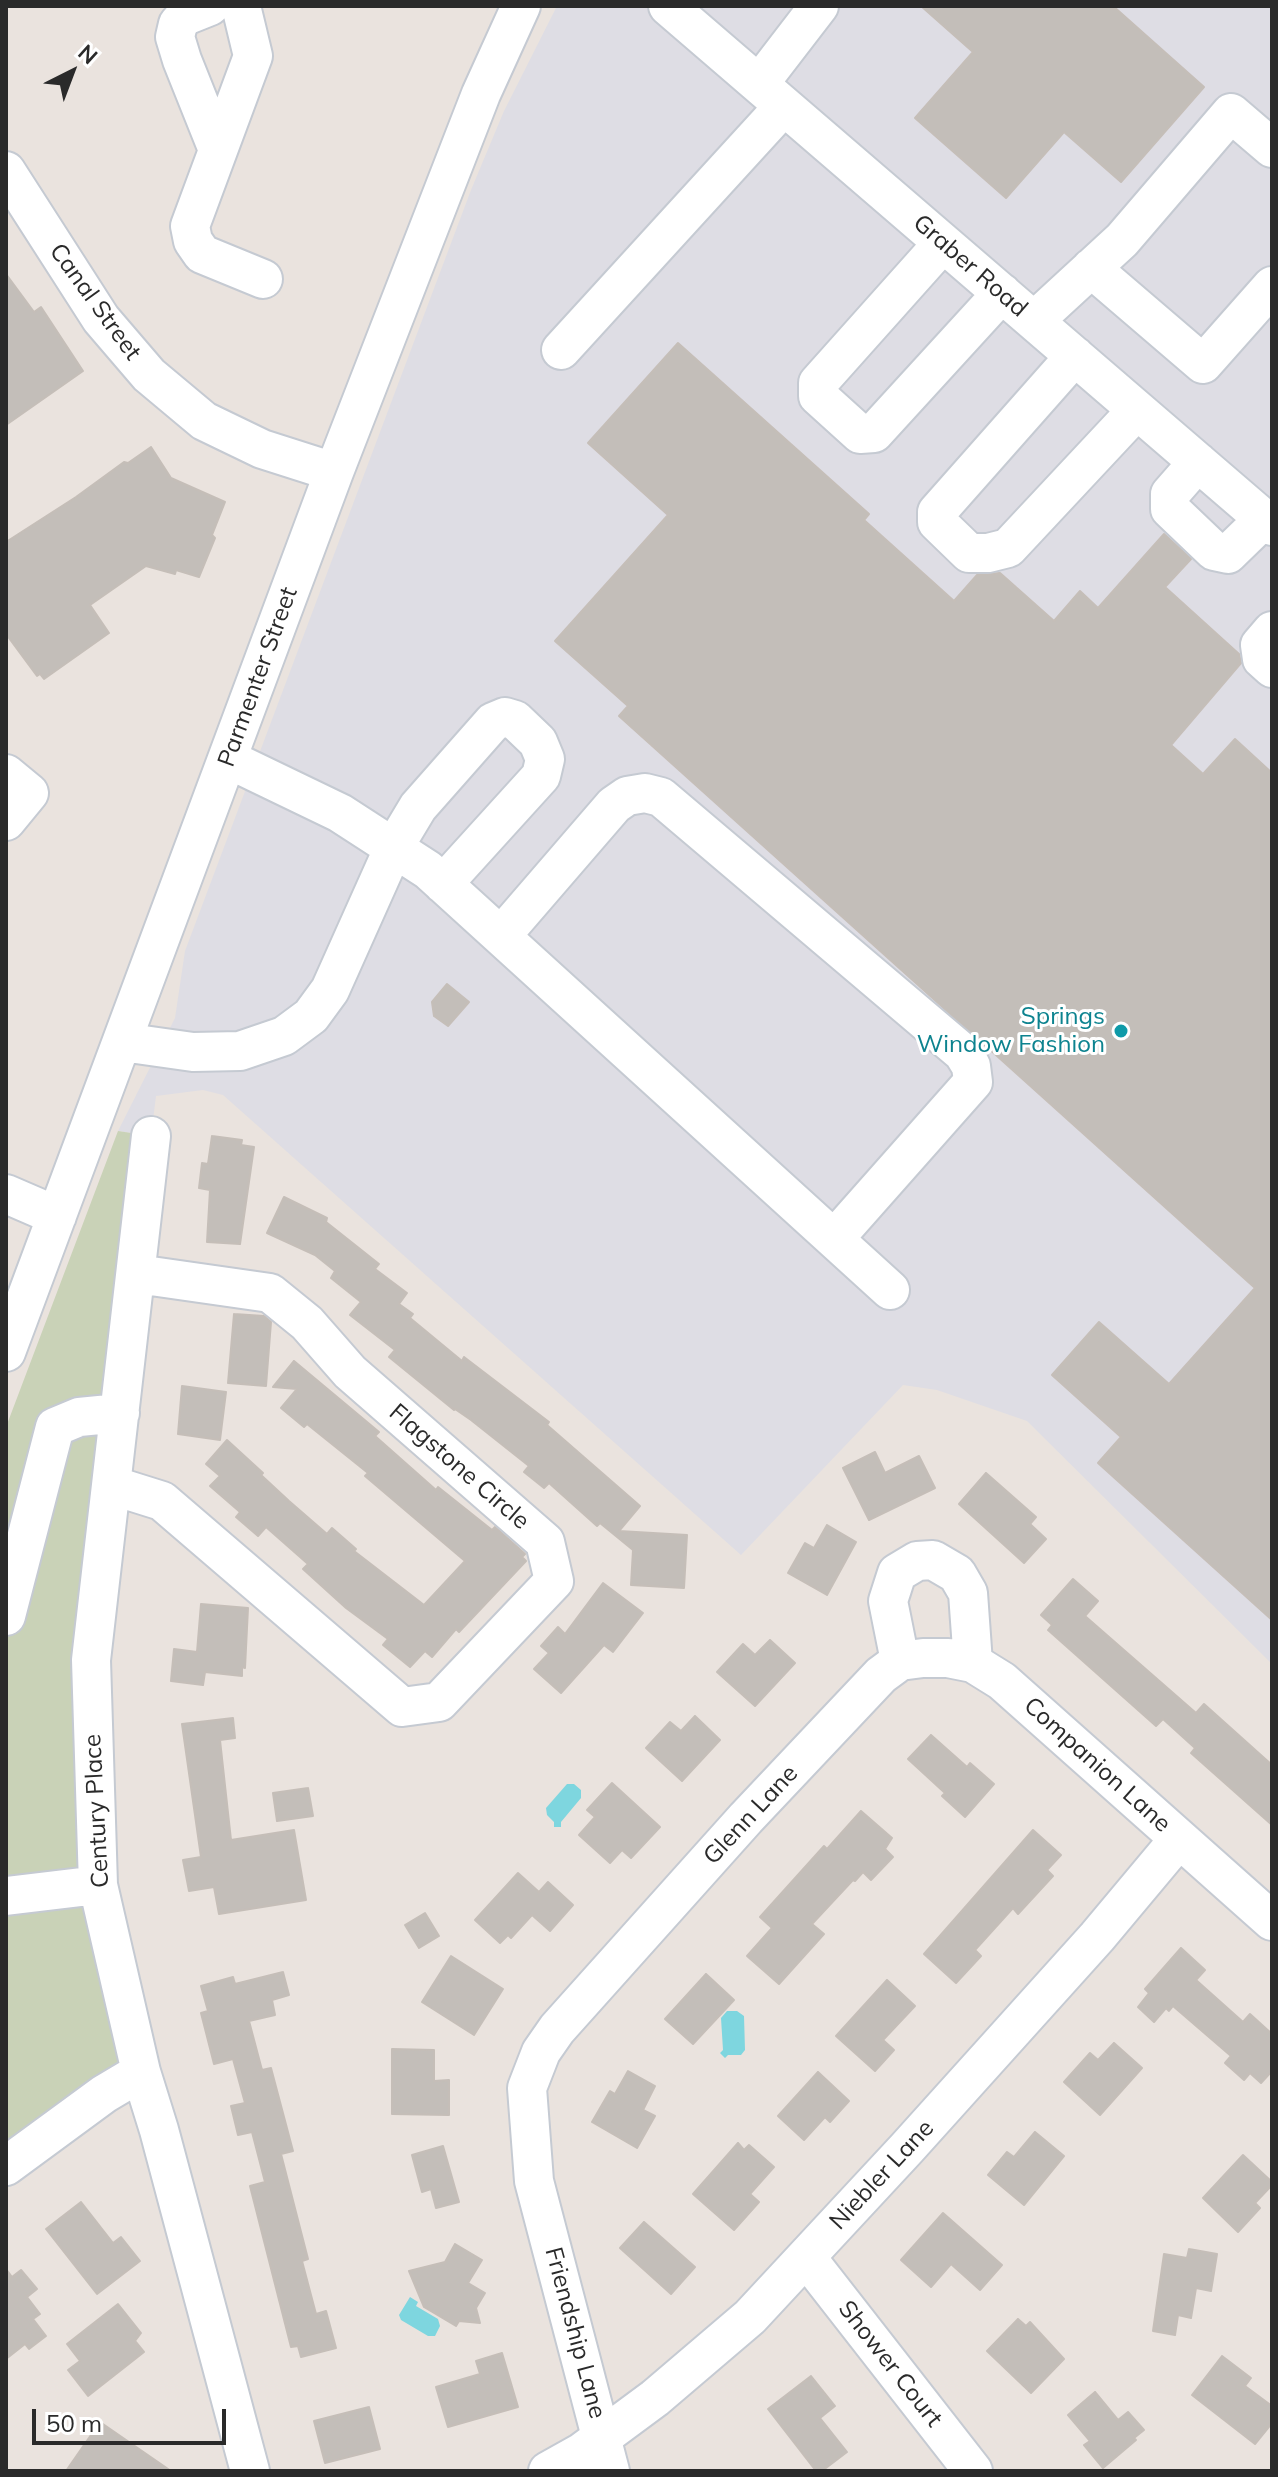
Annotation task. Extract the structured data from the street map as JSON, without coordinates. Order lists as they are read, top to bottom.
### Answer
{
  "streets": {
    "street": [
      "Graber Road",
      "Canal Street",
      "Parmenter Street",
      "Flagstone Circle",
      "Companion Lane",
      "Century Place",
      "Glenn Lane",
      "Niebler Lane",
      "Friendship Lane",
      "Shower Court"
    ]
  },
  "crossings": [
    ["Canal Street", "Parmenter Street"],
    ["Flagstone Circle", "Century Place"],
    ["Companion Lane", "Glenn Lane"],
    ["Companion Lane", "Niebler Lane"],
    ["Glenn Lane", "Friendship Lane"],
    ["Niebler Lane", "Friendship Lane"],
    ["Niebler Lane", "Shower Court"]
  ],
  "places": ["Springs Window Fashion"],
  "scale_bar": "50 m",
  "north": "top right"
}
